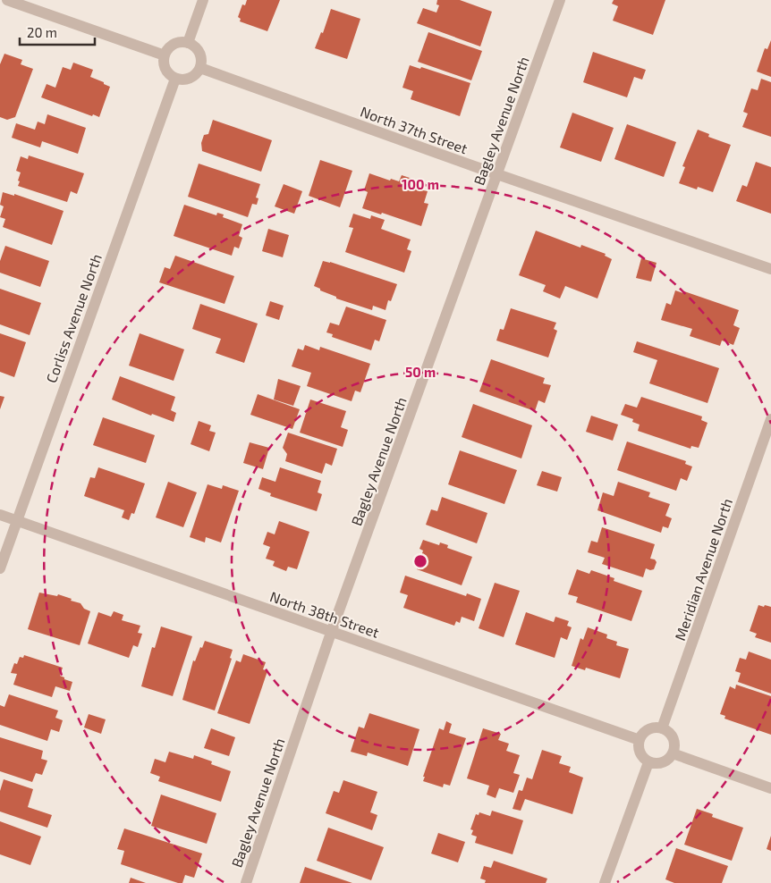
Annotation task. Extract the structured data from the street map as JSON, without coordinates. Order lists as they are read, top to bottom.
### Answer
{
  "streets": {
    "street": [
      "Bagley Avenue North",
      "North 37th Street",
      "Corliss Avenue North",
      "Meridian Avenue North",
      "North 38th Street"
    ]
  },
  "crossings": [
    ["Bagley Avenue North", "North 37th Street"],
    ["Bagley Avenue North", "North 38th Street"],
    ["North 37th Street", "Corliss Avenue North"],
    ["Corliss Avenue North", "North 38th Street"],
    ["Meridian Avenue North", "North 38th Street"]
  ],
  "scale_bar": "20 m",
  "rings": ["100 m", "50 m"]
}
